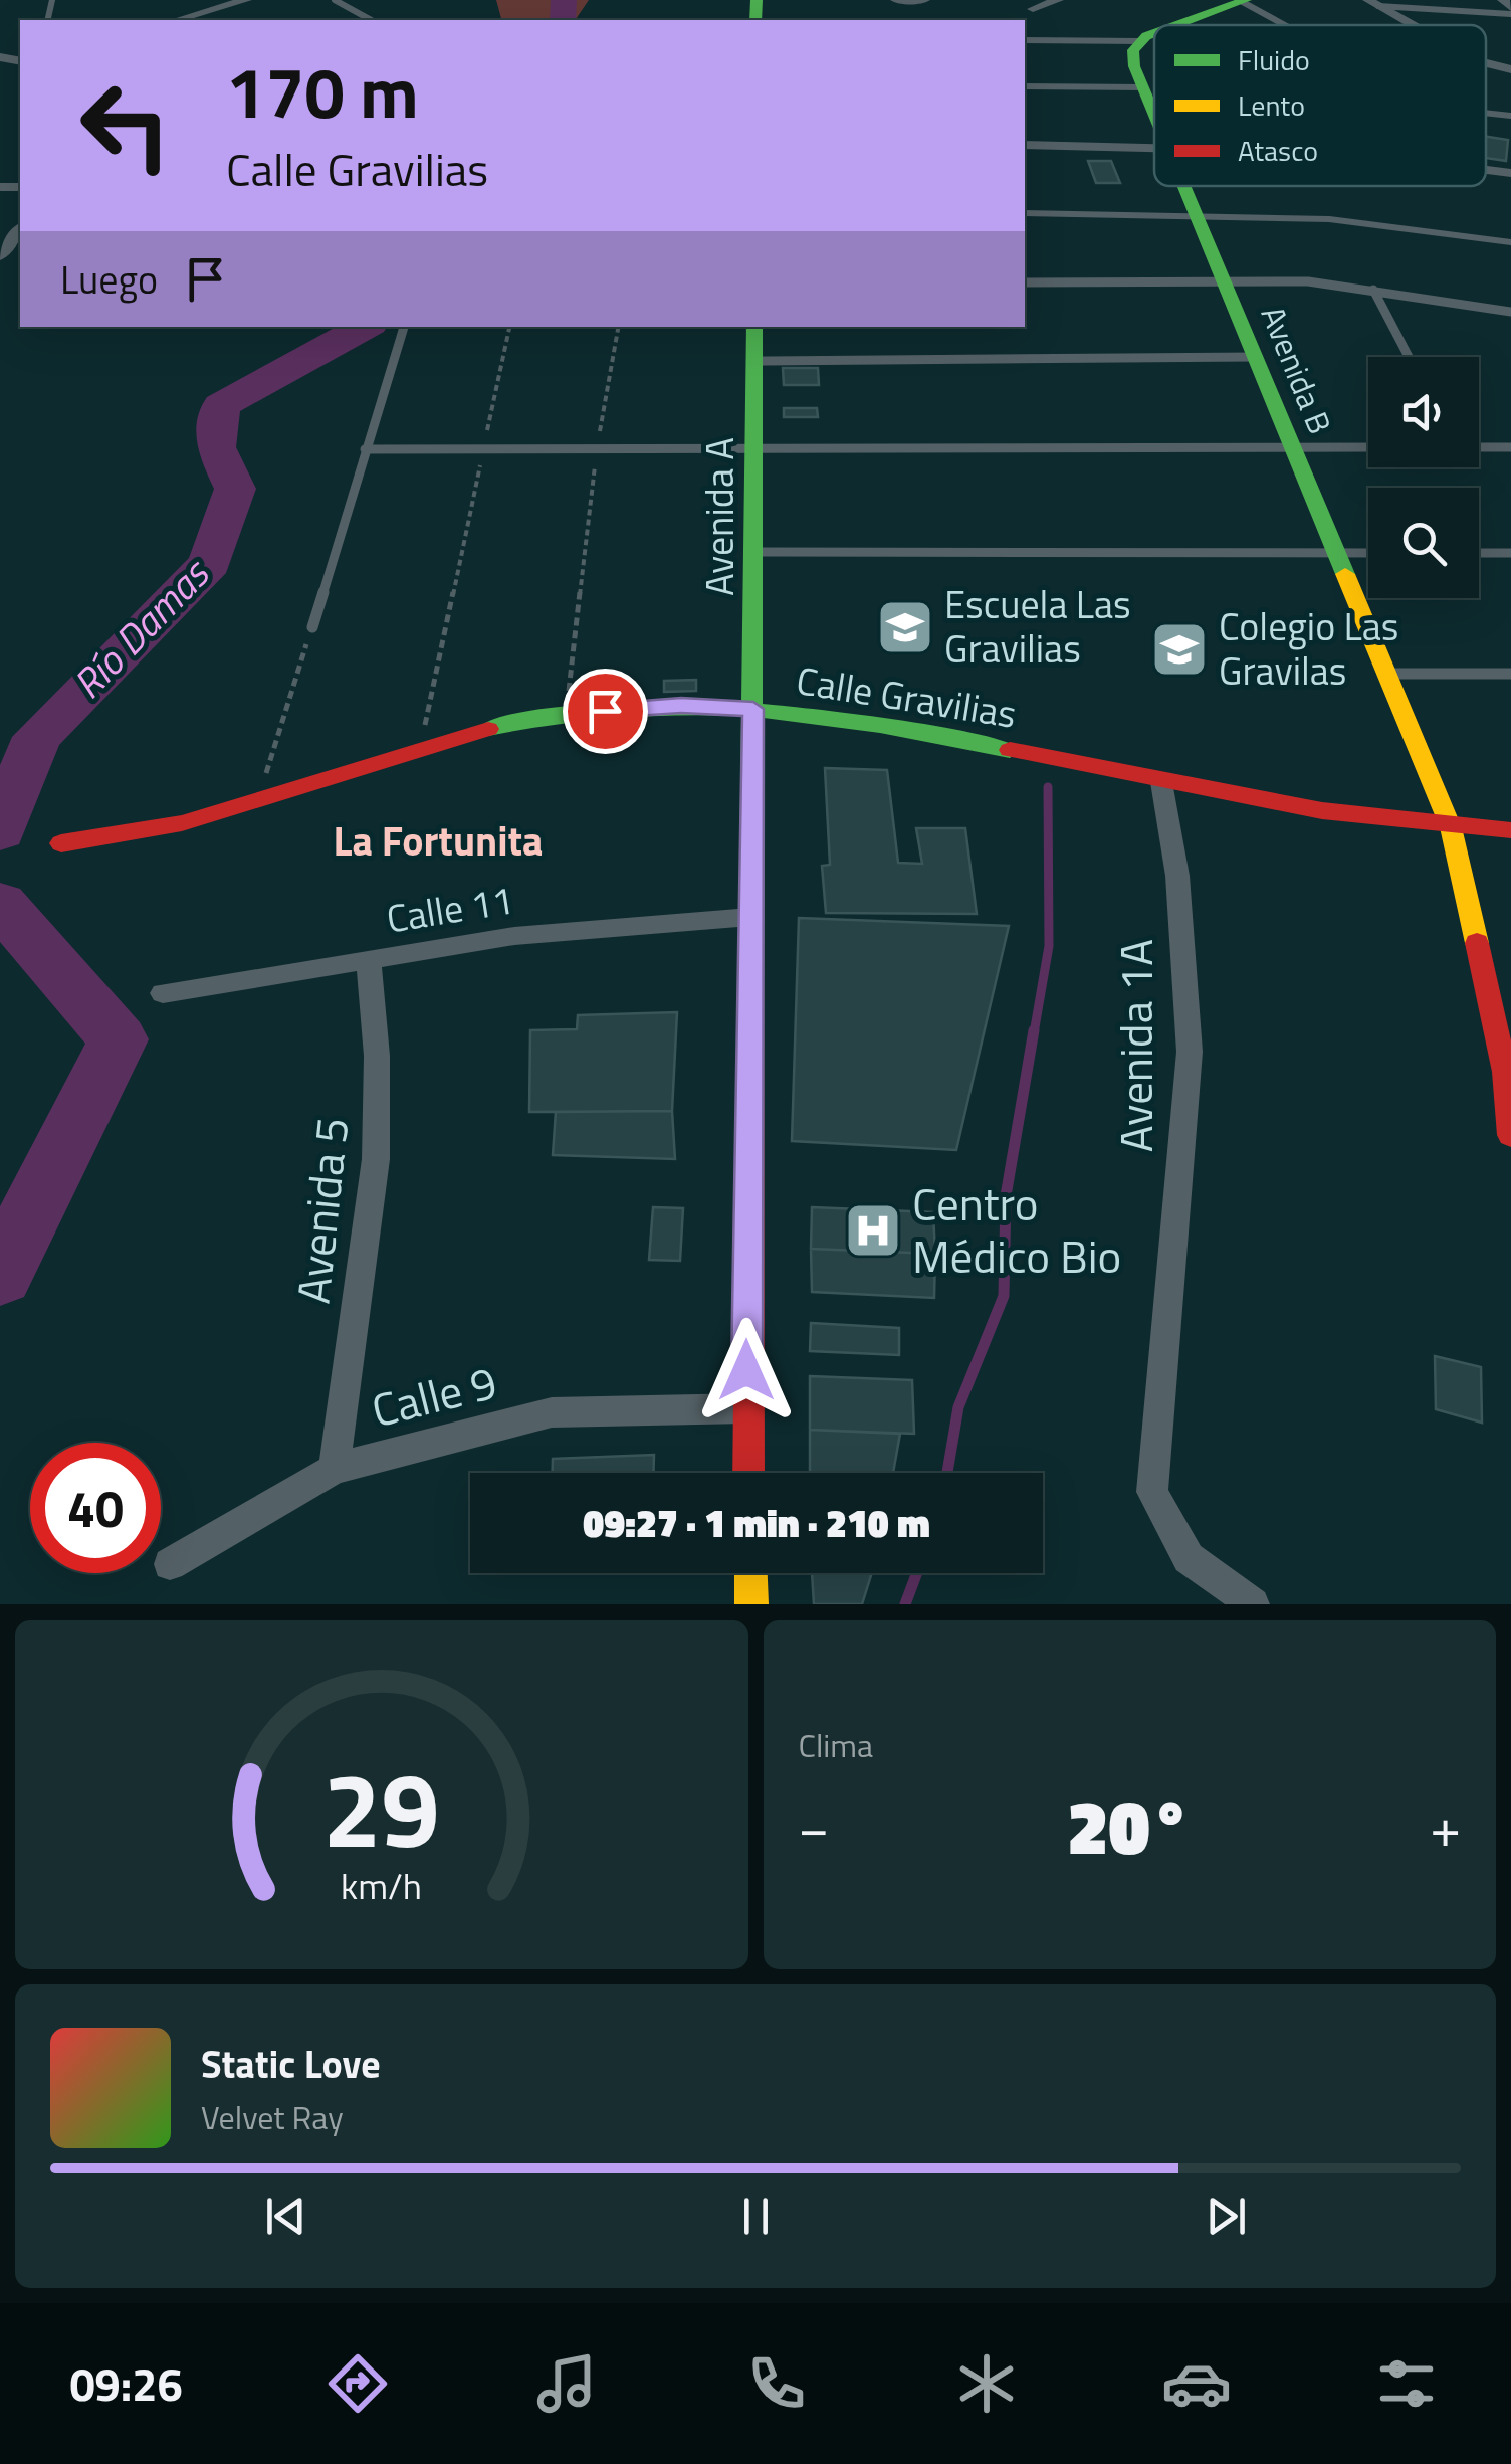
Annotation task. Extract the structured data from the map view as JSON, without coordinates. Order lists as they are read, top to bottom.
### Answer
{
  "streets": {
    "street": [
      "Avenida B",
      "Avenida A",
      "Calle Gravilias",
      "Calle 11",
      "Avenida 1A",
      "Avenida 5",
      "Calle 9"
    ]
  },
  "crossings": [
    ["Avenida B", "Calle Gravilias"],
    ["Avenida A", "Calle Gravilias"],
    ["Avenida A", "Calle 11"],
    ["Avenida A", "Calle 9"],
    ["Calle Gravilias", "Avenida 1A"],
    ["Calle 11", "Avenida 5"],
    ["Avenida 5", "Calle 9"]
  ],
  "districts": ["La Fortunita"],
  "water": ["Río Damas"],
  "places": {
    "school or university": ["Escuela Las Gravilias", "Colegio Las Gravilas"],
    "hospital": ["Centro Médico Bio"]
  },
  "legend": ["Fluido", "Lento", "Atasco"],
  "page": {
    "turn": ["170 m", "Calle Gravilias"],
    "then": "Luego",
    "limit": "40",
    "trip": "09:27 · 1 min · 210 m",
    "tile": "Clima",
    "heat": ["−", "20°", "+"],
    "song": ["Static Love", "Velvet Ray"],
    "tabs": "09:26",
    "gauge": ["29", "km/h"]
  }
}
